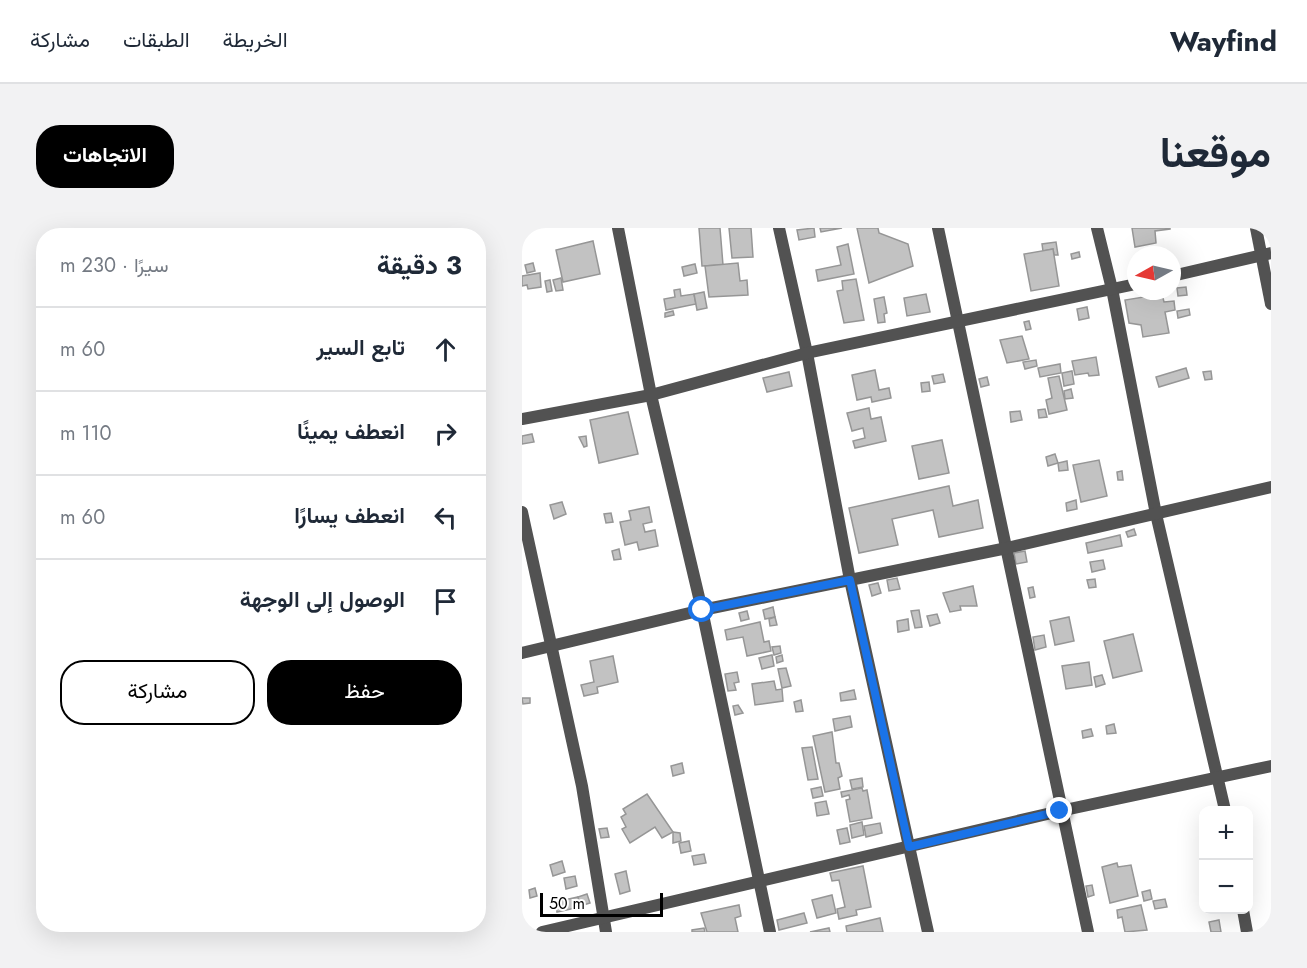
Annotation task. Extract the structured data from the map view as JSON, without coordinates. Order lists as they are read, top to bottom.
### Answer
{
  "scale_bar": "50 m",
  "north": "left",
  "page": {
    "header": "Wayfind",
    "nav": ["الخريطة", "الطبقات", "مشاركة"],
    "title": "موقعنا",
    "buttons": [
      "الاتجاهات",
      ["حفظ", "مشاركة"]
    ],
    "heading": ["3 دقيقة", "سيرًا · 230 m"],
    "list": [
      ["تابع السير", "60 m"],
      ["انعطف يمينًا", "110 m"],
      ["انعطف يسارًا", "60 m"],
      "الوصول إلى الوجهة"
    ],
    "map_buttons": ["+", "−"],
    "scale": "50 m"
  }
}
